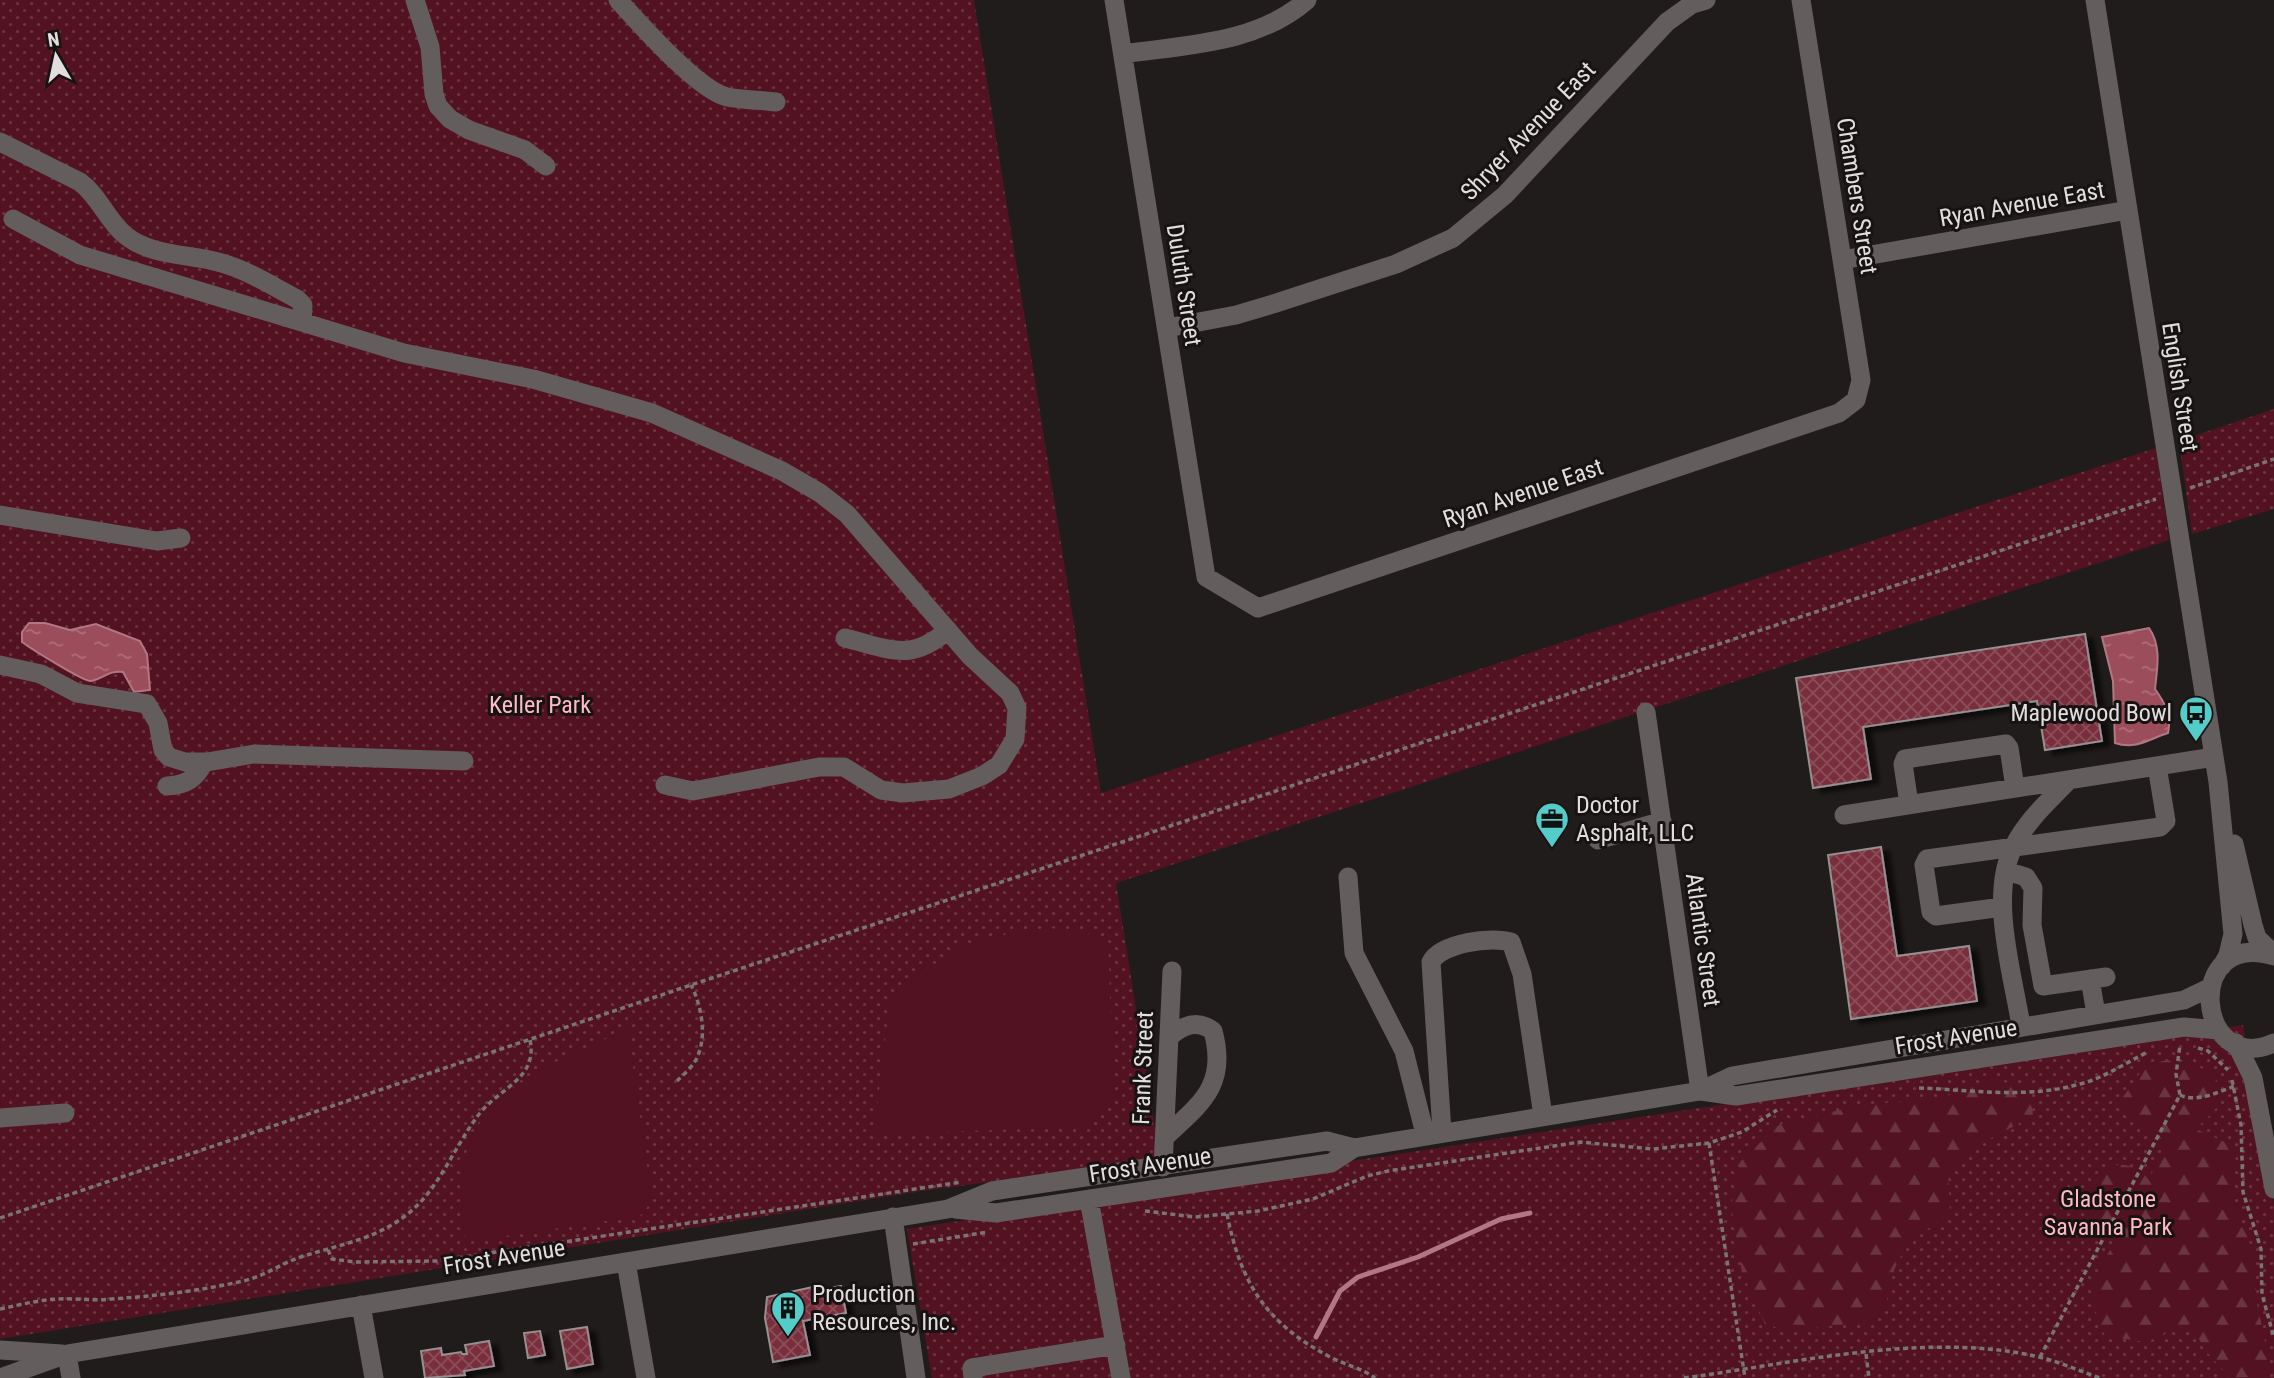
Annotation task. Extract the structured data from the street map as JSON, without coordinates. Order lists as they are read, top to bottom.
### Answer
{
  "streets": {
    "street": [
      "Shryer Avenue East",
      "Chambers Street",
      "Ryan Avenue East",
      "Duluth Street",
      "English Street",
      "Atlantic Street",
      "Frost Avenue",
      "Frank Street"
    ]
  },
  "crossings": [
    ["Shryer Avenue East", "Duluth Street"],
    ["Chambers Street", "Ryan Avenue East"],
    ["Ryan Avenue East", "Duluth Street"],
    ["Ryan Avenue East", "English Street"],
    ["English Street", "Frost Avenue"],
    ["Atlantic Street", "Frost Avenue"],
    ["Frost Avenue", "Frank Street"]
  ],
  "parks": ["Keller Park", "Gladstone Savanna Park"],
  "places": {
    "bus stop": ["Maplewood Bowl"],
    "office": ["Doctor Asphalt, LLC"],
    "building": ["Production Resources, Inc."]
  },
  "north": "top"
}
